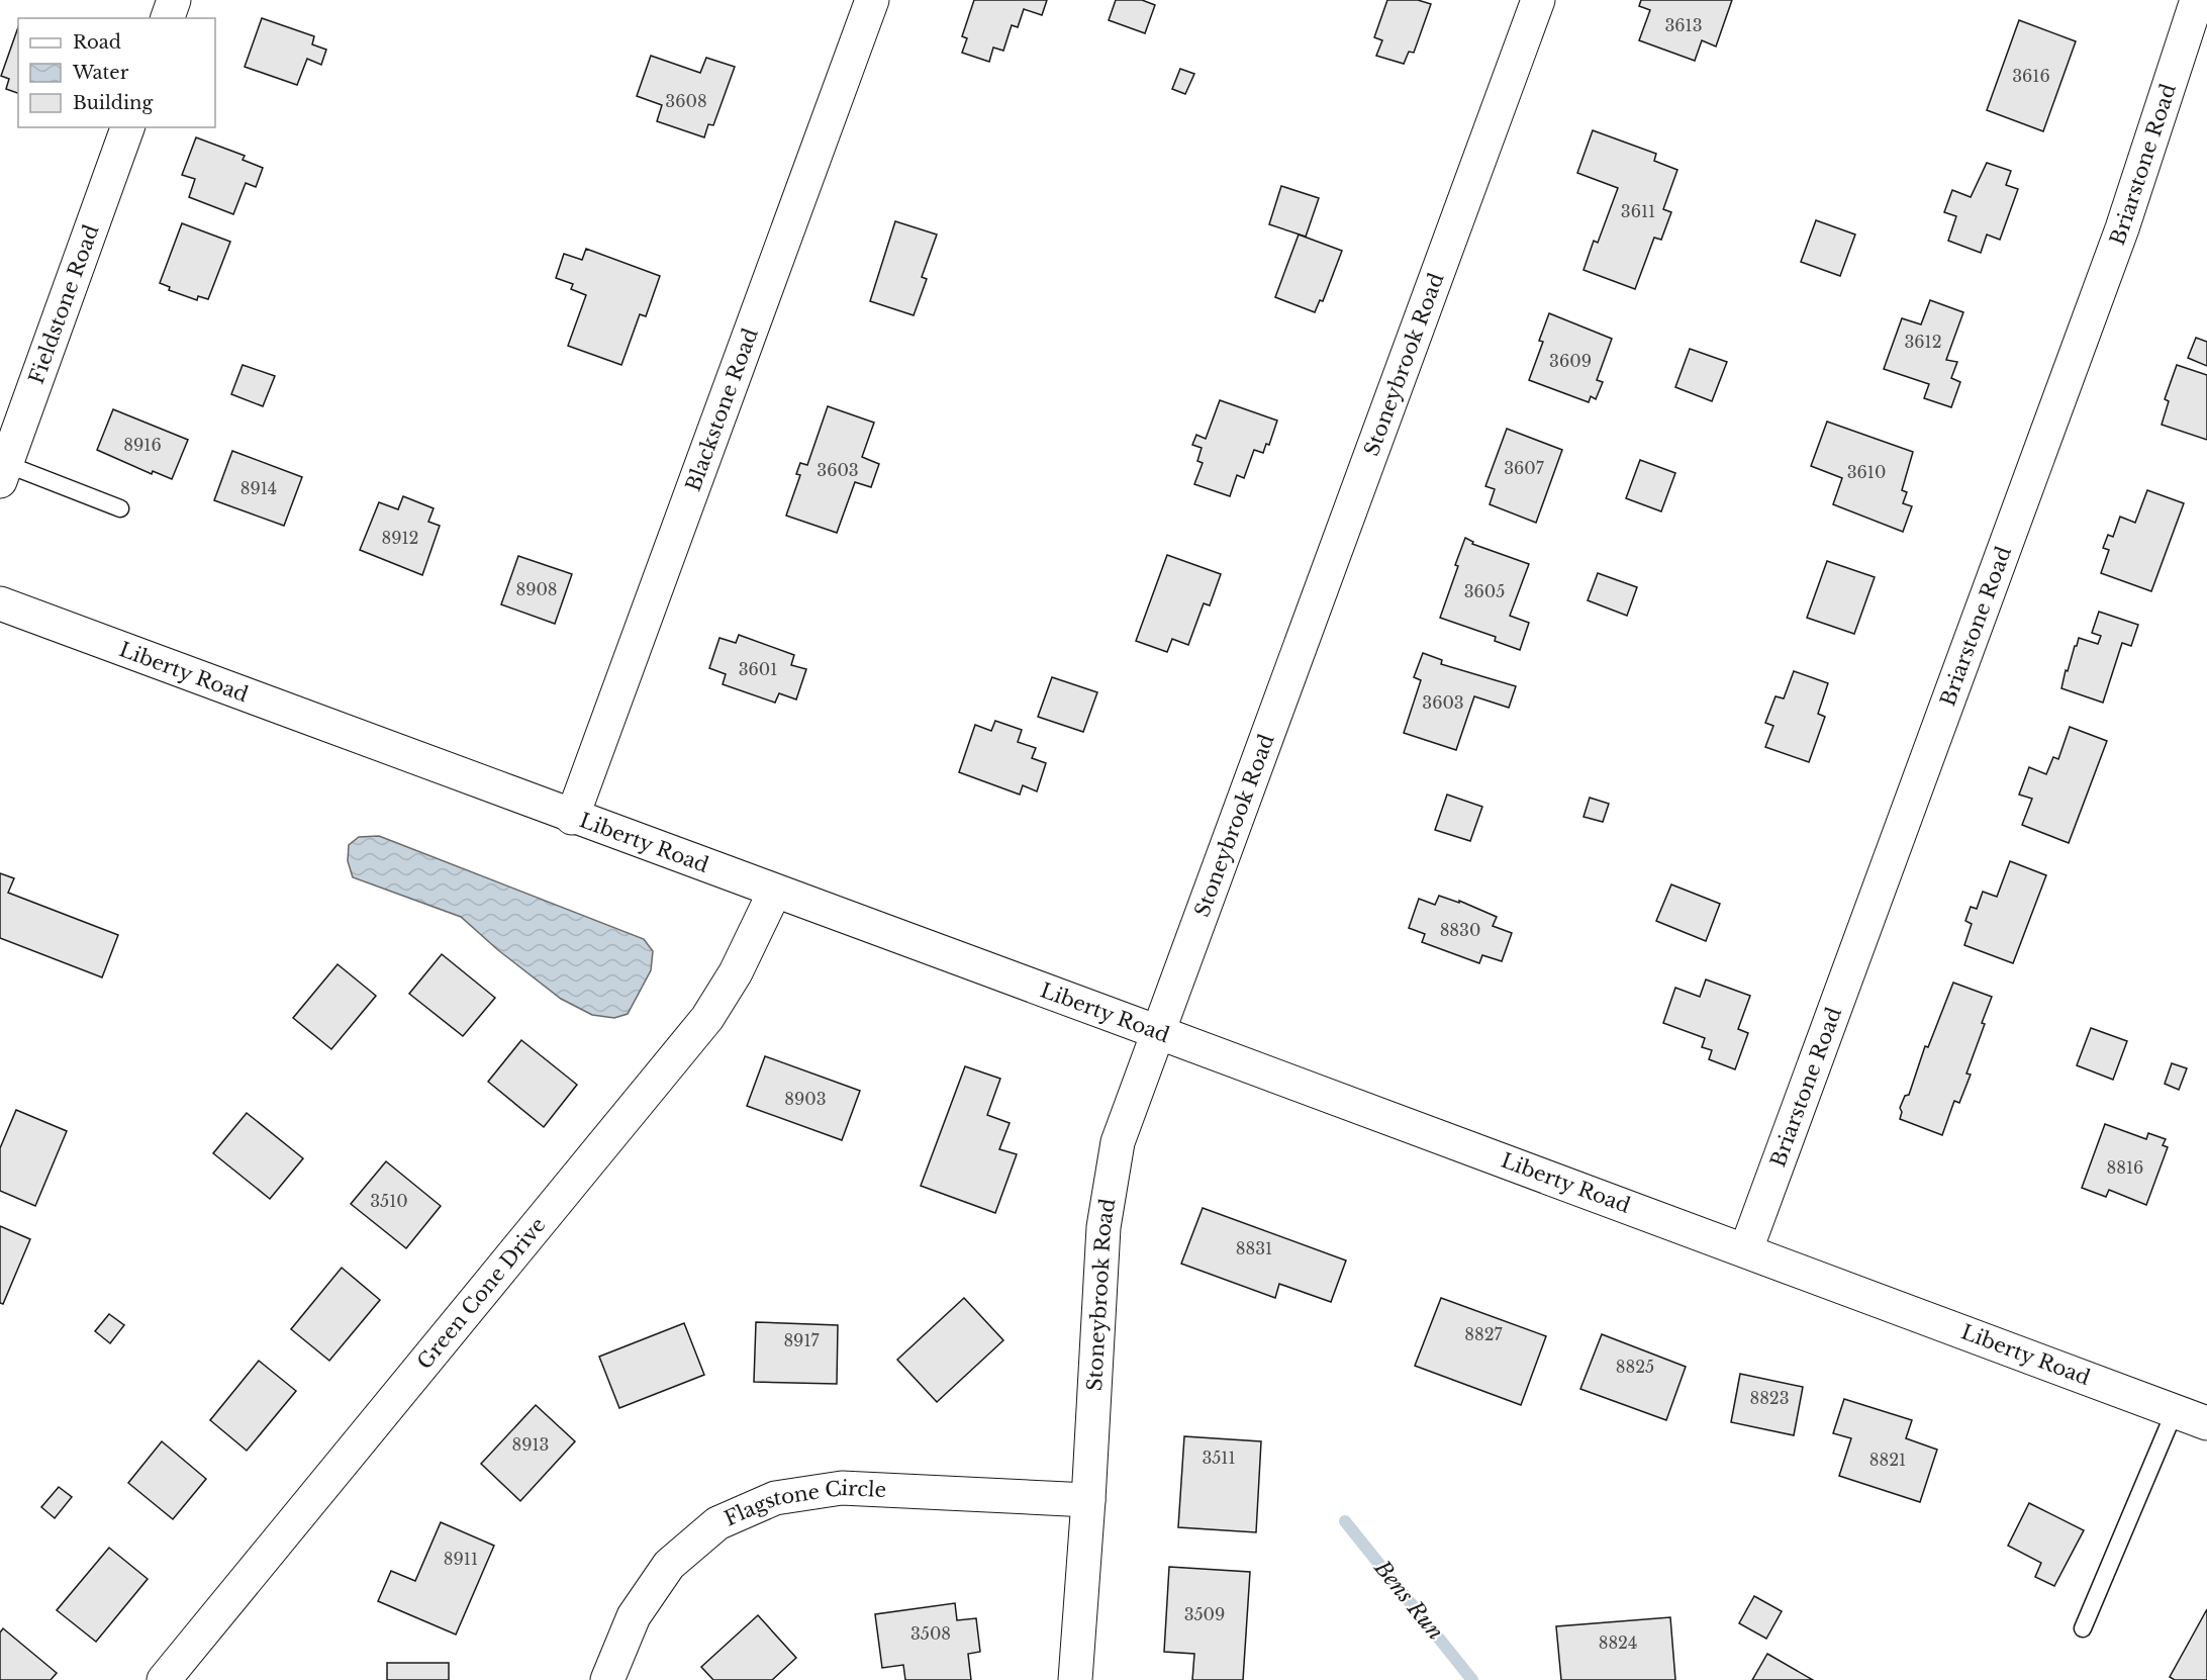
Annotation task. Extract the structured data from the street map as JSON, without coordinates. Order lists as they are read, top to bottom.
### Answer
{
  "streets": {
    "street": [
      "Briarstone Road",
      "Fieldstone Road",
      "Stoneybrook Road",
      "Blackstone Road",
      "Liberty Road",
      "Green Cone Drive",
      "Flagstone Circle"
    ]
  },
  "crossings": [
    ["Briarstone Road", "Liberty Road"],
    ["Stoneybrook Road", "Liberty Road"],
    ["Stoneybrook Road", "Flagstone Circle"],
    ["Blackstone Road", "Liberty Road"],
    ["Liberty Road", "Green Cone Drive"]
  ],
  "water": ["Bens Run"],
  "house_numbers": [
    "3613",
    "3616",
    "3608",
    "3611",
    "3612",
    "3609",
    "8916",
    "3607",
    "3603",
    "3610",
    "8914",
    "8912",
    "8908",
    "3605",
    "3601",
    "3603",
    "8830",
    "8903",
    "8816",
    "3510",
    "8831",
    "8827",
    "8917",
    "8825",
    "8823",
    "8913",
    "3511",
    "8821",
    "8911",
    "3509",
    "3508",
    "8824"
  ],
  "legend": ["Road", "Water", "Building"]
}
